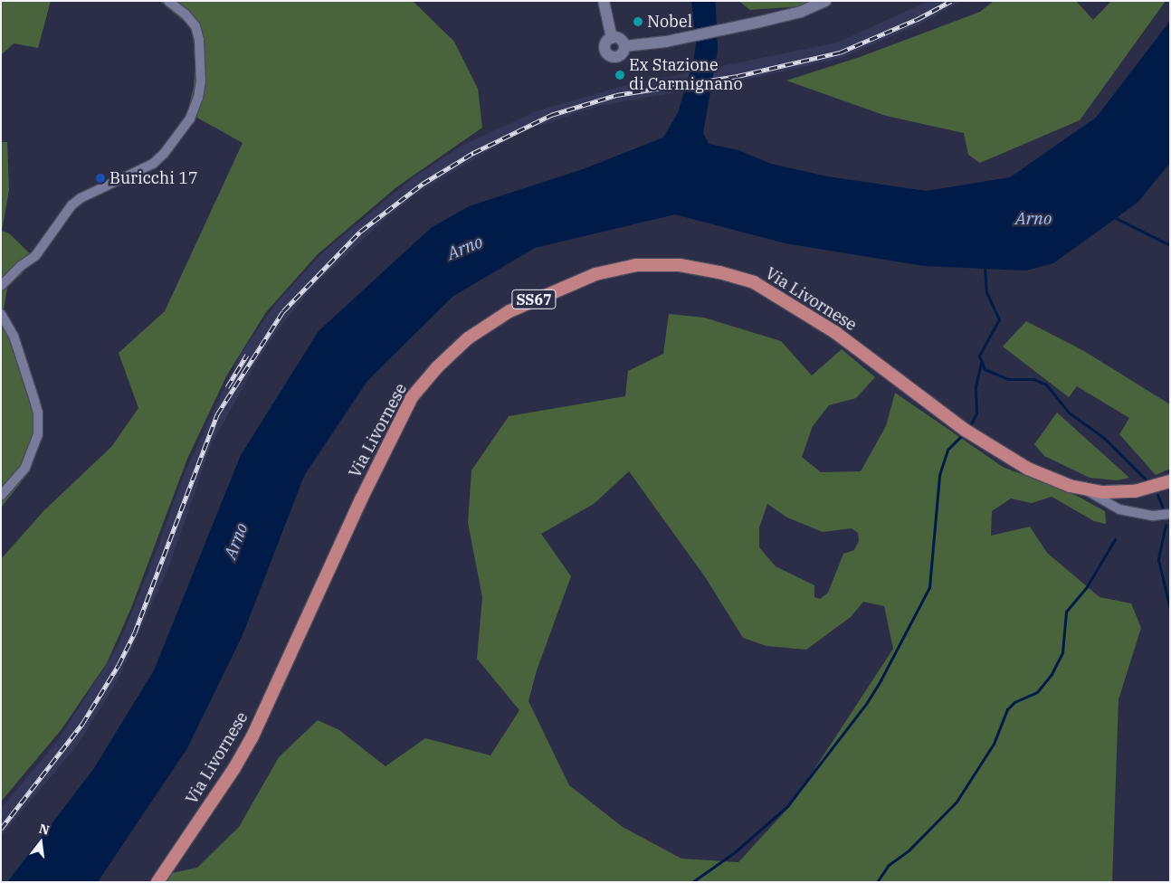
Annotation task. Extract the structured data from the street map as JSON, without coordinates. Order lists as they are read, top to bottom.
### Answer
{
  "streets": {
    "main road": ["SS67", "Via Livornese"]
  },
  "water": ["Arno"],
  "places": ["Nobel", "Ex Stazione di Carmignano", "Buricchi 17"],
  "north": "top"
}
